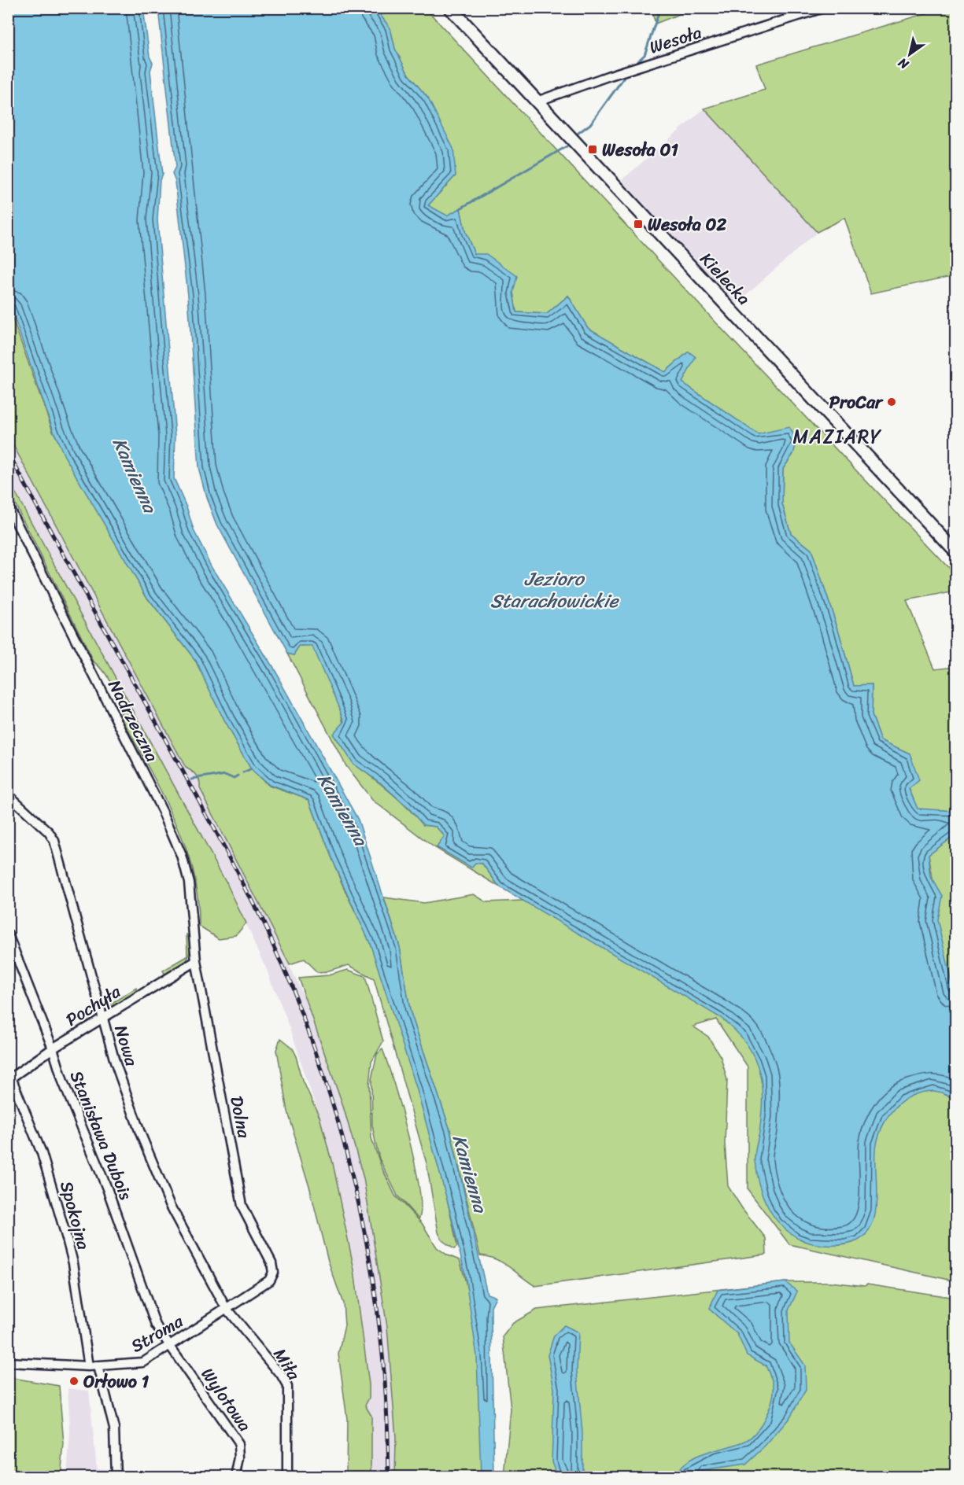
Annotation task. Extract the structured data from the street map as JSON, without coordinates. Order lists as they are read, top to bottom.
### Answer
{
  "streets": {
    "main road": ["Kielecka"],
    "street": [
      "Wesoła",
      "Nadrzeczna",
      "Pochyła",
      "Nowa",
      "Dolna",
      "Stanisława Dubois",
      "Spokojna",
      "Stroma",
      "Miła",
      "Wylotowa"
    ]
  },
  "crossings": [
    ["Wesoła", "Kielecka"],
    ["Nadrzeczna", "Pochyła"],
    ["Nadrzeczna", "Dolna"],
    ["Pochyła", "Nowa"],
    ["Pochyła", "Dolna"],
    ["Pochyła", "Stanisława Dubois"],
    ["Pochyła", "Spokojna"],
    ["Nowa", "Stroma"],
    ["Nowa", "Miła"],
    ["Dolna", "Stroma"],
    ["Stanisława Dubois", "Stroma"],
    ["Stanisława Dubois", "Wylotowa"],
    ["Spokojna", "Stroma"],
    ["Stroma", "Miła"],
    ["Stroma", "Wylotowa"]
  ],
  "districts": ["MAZIARY"],
  "water": ["Kamienna", "Jezioro Starachowickie"],
  "places": {
    "transit": ["Wesoła 01", "Wesoła 02"],
    "other": ["ProCar", "Orłowo 1"]
  },
  "north": "bottom left"
}
